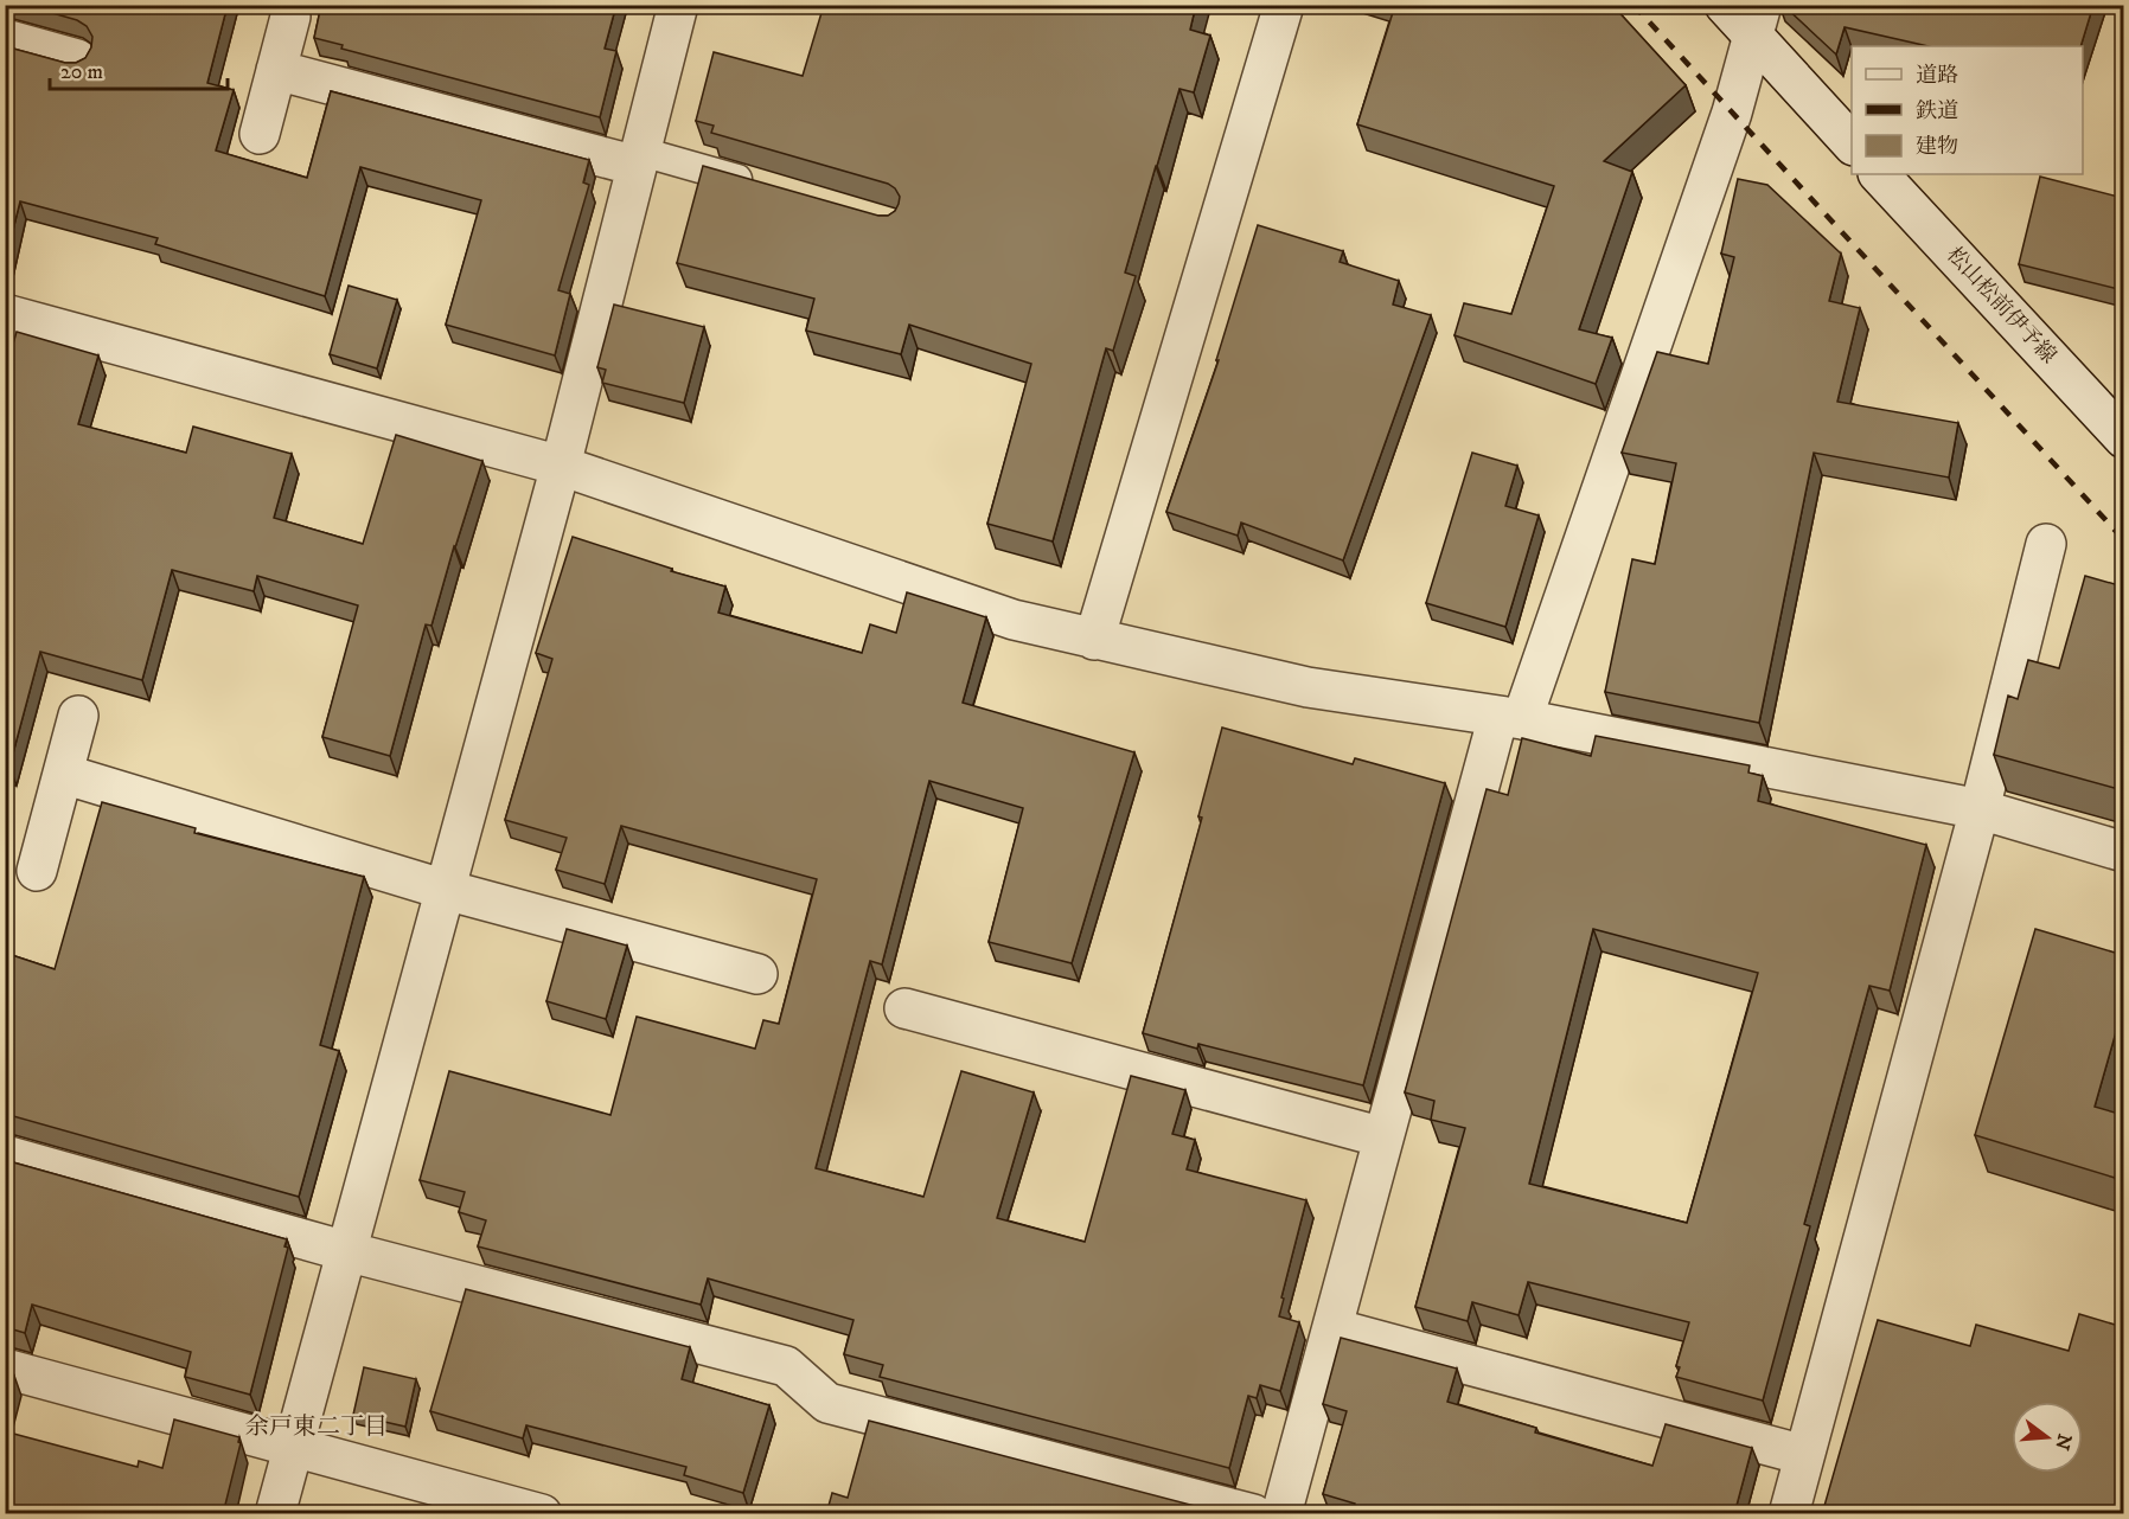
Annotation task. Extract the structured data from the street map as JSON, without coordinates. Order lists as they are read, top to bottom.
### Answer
{
  "streets": {
    "street": ["松山松前伊予線"]
  },
  "districts": ["余戸東二丁目"],
  "legend": ["道路", "鉄道", "建物"],
  "scale_bar": "20 m",
  "north": "right"
}
